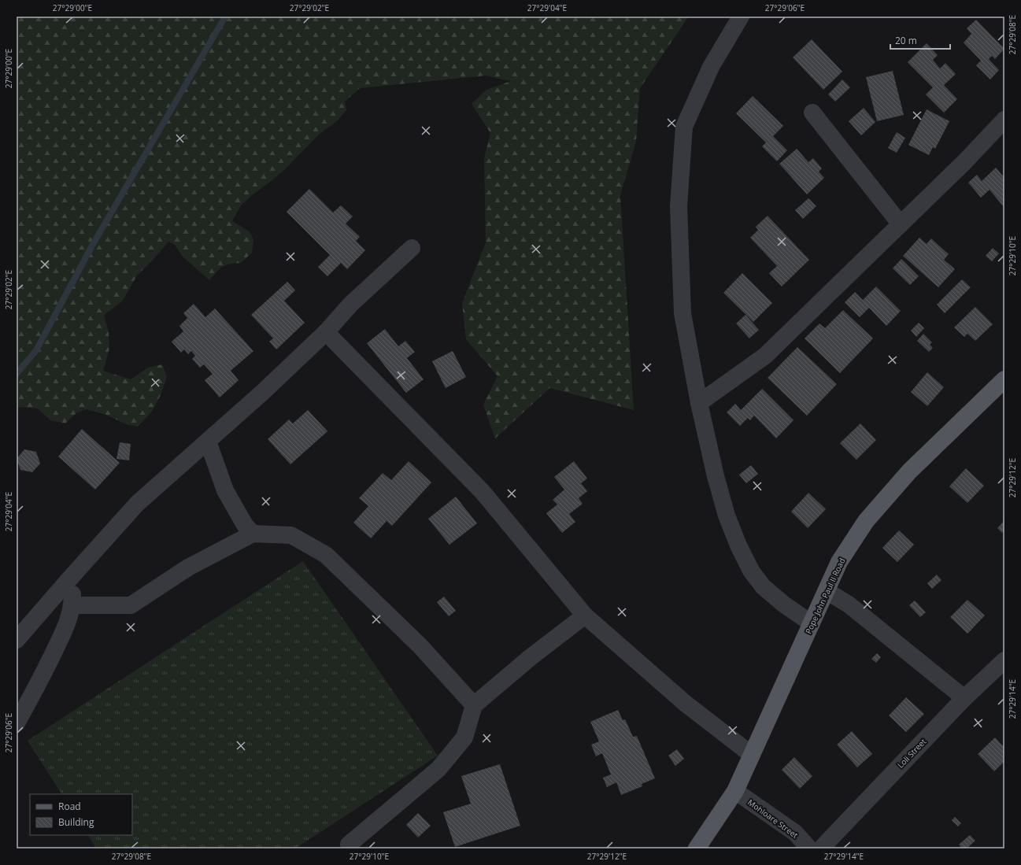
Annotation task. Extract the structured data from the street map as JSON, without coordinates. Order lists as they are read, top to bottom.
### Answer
{
  "streets": {
    "main road": ["Pope John Paul II Road"],
    "street": ["Loli Street", "Mohloare Street"]
  },
  "crossings": [
    ["Pope John Paul II Road", "Mohloare Street"]
  ],
  "legend": ["Road", "Building"],
  "scale_bar": "20 m",
  "coordinates": [
    "27°29'00\"E",
    "27°29'02\"E",
    "27°29'04\"E",
    "27°29'06\"E",
    "27°29'08\"E",
    "27°29'10\"E",
    "27°29'12\"E",
    "27°29'14\"E"
  ]
}
